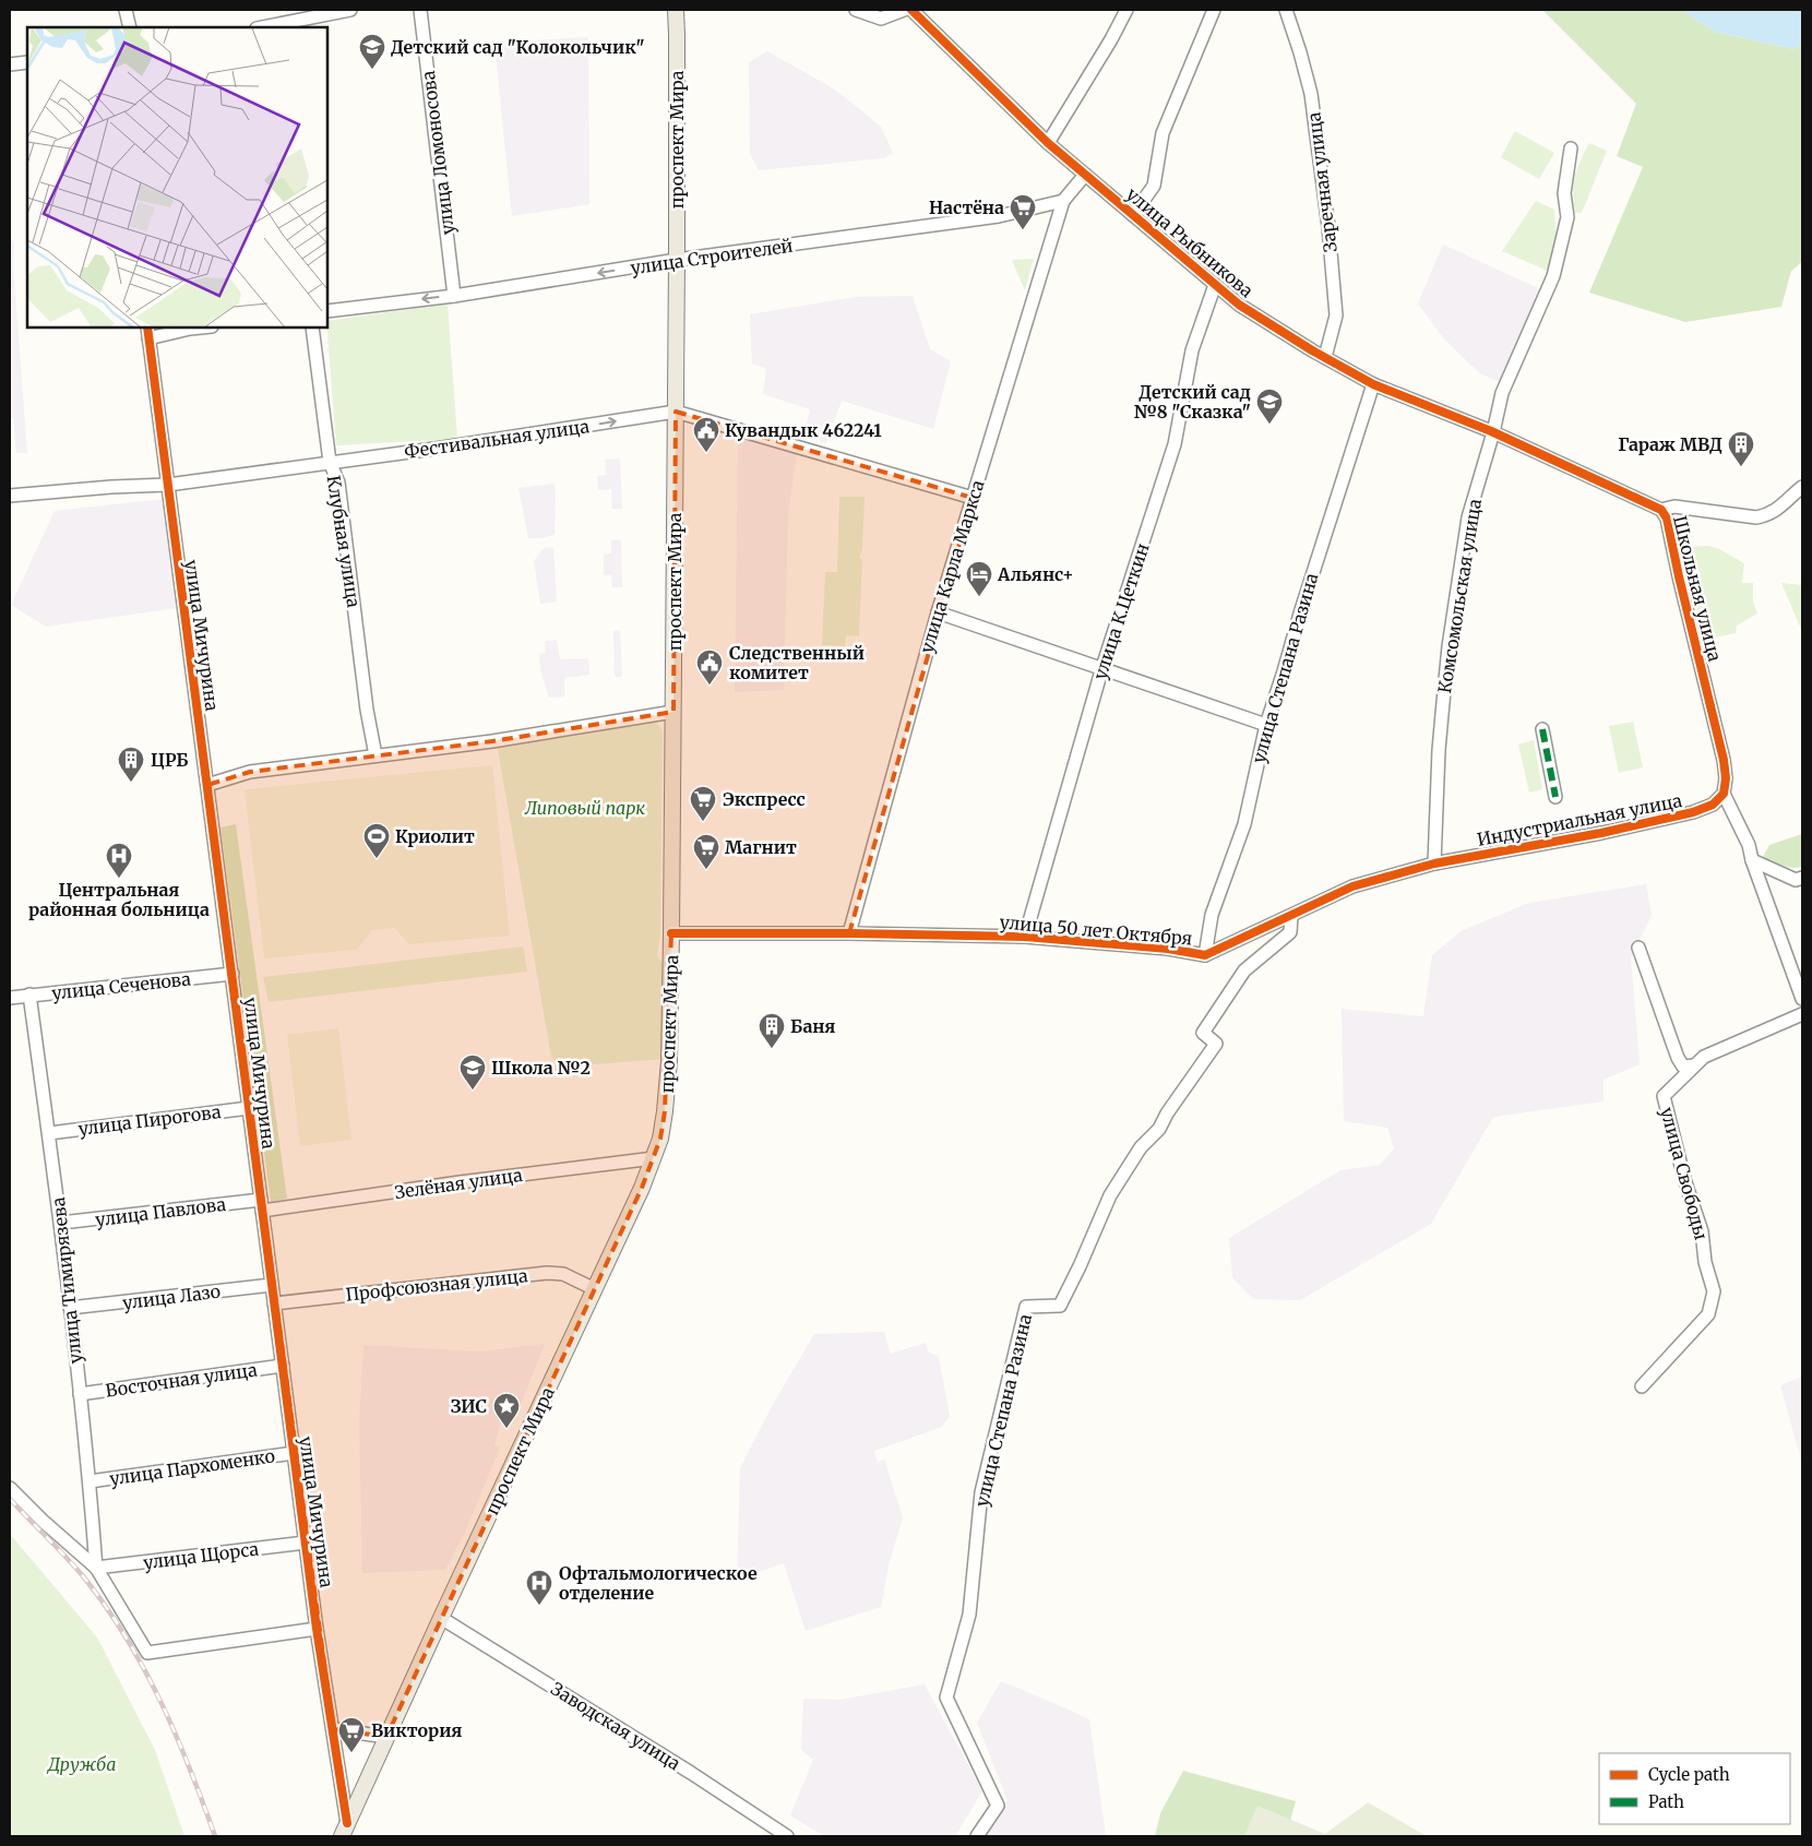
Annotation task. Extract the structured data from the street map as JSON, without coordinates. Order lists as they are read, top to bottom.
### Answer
{
  "streets": {
    "main road": ["проспект Мира"],
    "street": [
      "улица Ломоносова",
      "Заречная улица",
      "улица Рыбникова",
      "улица Строителей",
      "Фестивальная улица",
      "Клубная улица",
      "улица Карла Маркса",
      "Школьная улица",
      "Комсомольская улица",
      "улица К.Цеткин",
      "улица Мичурина",
      "улица Степана Разина",
      "Индустриальная улица",
      "улица 50 лет Октября",
      "улица Сеченова",
      "улица Пирогова",
      "улица Свободы",
      "Зелёная улица",
      "улица Павлова",
      "улица Тимирязева",
      "Профсоюзная улица",
      "улица Лазо",
      "Восточная улица",
      "улица Пархоменко",
      "улица Щорса",
      "Заводская улица"
    ]
  },
  "crossings": [
    ["проспект Мира", "улица Строителей"],
    ["проспект Мира", "Фестивальная улица"],
    ["проспект Мира", "улица Мичурина"],
    ["проспект Мира", "улица 50 лет Октября"],
    ["проспект Мира", "Зелёная улица"],
    ["проспект Мира", "Профсоюзная улица"],
    ["проспект Мира", "Заводская улица"],
    ["улица Ломоносова", "улица Строителей"],
    ["Заречная улица", "улица Рыбникова"],
    ["улица Рыбникова", "Школьная улица"],
    ["улица Рыбникова", "Комсомольская улица"],
    ["улица Рыбникова", "улица К.Цеткин"],
    ["улица Рыбникова", "улица Степана Разина"],
    ["улица Строителей", "улица Карла Маркса"],
    ["Фестивальная улица", "Клубная улица"],
    ["Фестивальная улица", "улица Карла Маркса"],
    ["Фестивальная улица", "улица Мичурина"],
    ["улица Карла Маркса", "улица 50 лет Октября"],
    ["Школьная улица", "Комсомольская улица"],
    ["Школьная улица", "Индустриальная улица"],
    ["Комсомольская улица", "Индустриальная улица"],
    ["Комсомольская улица", "улица 50 лет Октября"],
    ["улица К.Цеткин", "улица 50 лет Октября"],
    ["улица Мичурина", "улица Сеченова"],
    ["улица Мичурина", "улица Пирогова"],
    ["улица Мичурина", "Зелёная улица"],
    ["улица Мичурина", "улица Павлова"],
    ["улица Мичурина", "Профсоюзная улица"],
    ["улица Мичурина", "улица Лазо"],
    ["улица Мичурина", "Восточная улица"],
    ["улица Мичурина", "улица Пархоменко"],
    ["улица Мичурина", "улица Щорса"],
    ["улица Степана Разина", "улица 50 лет Октября"],
    ["Индустриальная улица", "улица 50 лет Октября"],
    ["улица Сеченова", "улица Тимирязева"],
    ["улица Пирогова", "улица Тимирязева"],
    ["Зелёная улица", "улица Павлова"],
    ["улица Павлова", "улица Тимирязева"],
    ["улица Тимирязева", "улица Лазо"],
    ["улица Тимирязева", "Восточная улица"],
    ["улица Тимирязева", "улица Пархоменко"],
    ["улица Тимирязева", "улица Щорса"]
  ],
  "one_way": ["улица Строителей", "Фестивальная улица"],
  "parks": ["Липовый парк", "Дружба"],
  "places": {
    "school or university": ["Детский сад \"Колокольчик\"", "Детский сад №8 \"Сказка\"", "Школа №2"],
    "supermarket": [
      "Настёна",
      "Экспресс",
      "Магнит",
      "Виктория"
    ],
    "public building": ["Кувандык 462241", "Следственный комитет"],
    "building": ["Гараж МВД", "ЦРБ", "Баня"],
    "hotel": ["Альянс+"],
    "sports": ["Криолит"],
    "hospital": ["Центральная районная больница", "Офтальмологическое отделение"],
    "place": ["ЗИС"]
  },
  "legend": ["Cycle path", "Path"]
}
